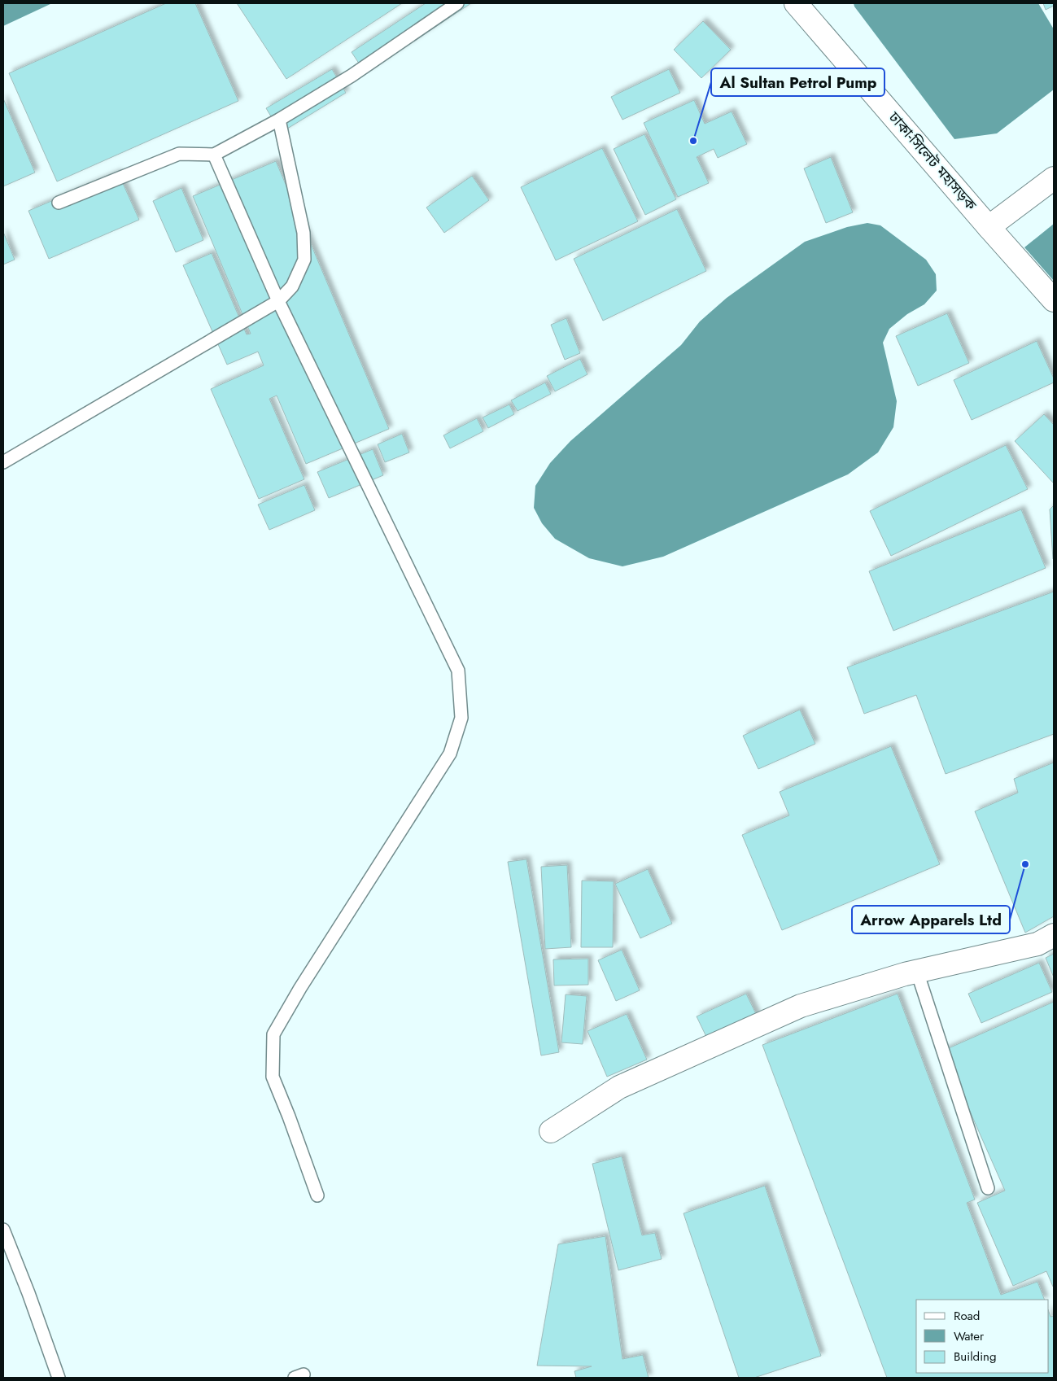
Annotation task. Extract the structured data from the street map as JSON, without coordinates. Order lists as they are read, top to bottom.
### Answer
{
  "streets": {
    "main road": ["ঢাকা-সিলেট মহাসড়ক"]
  },
  "places": ["Al Sultan Petrol Pump", "Arrow Apparels Ltd"],
  "legend": ["Road", "Water", "Building"]
}
